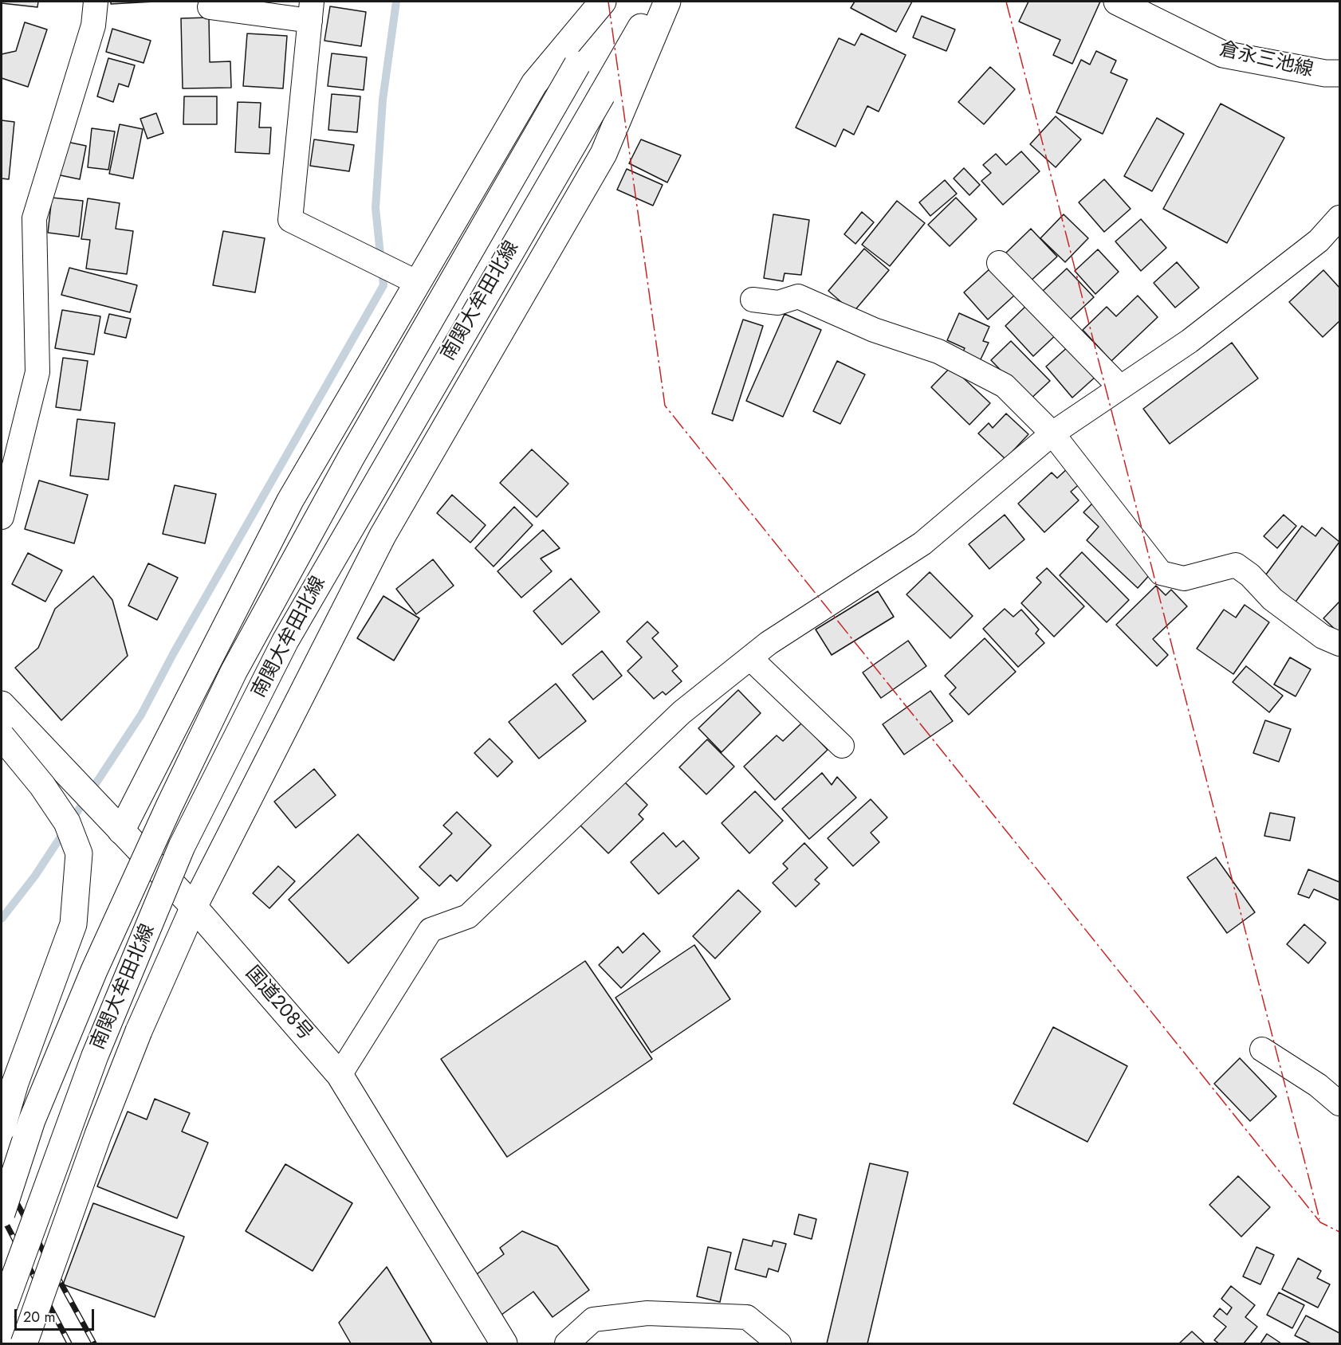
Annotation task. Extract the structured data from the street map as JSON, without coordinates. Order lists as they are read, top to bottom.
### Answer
{
  "streets": {
    "main road": ["倉永三池線", "南関大牟田北線", "国道208号"]
  },
  "scale_bar": "20 m"
}
